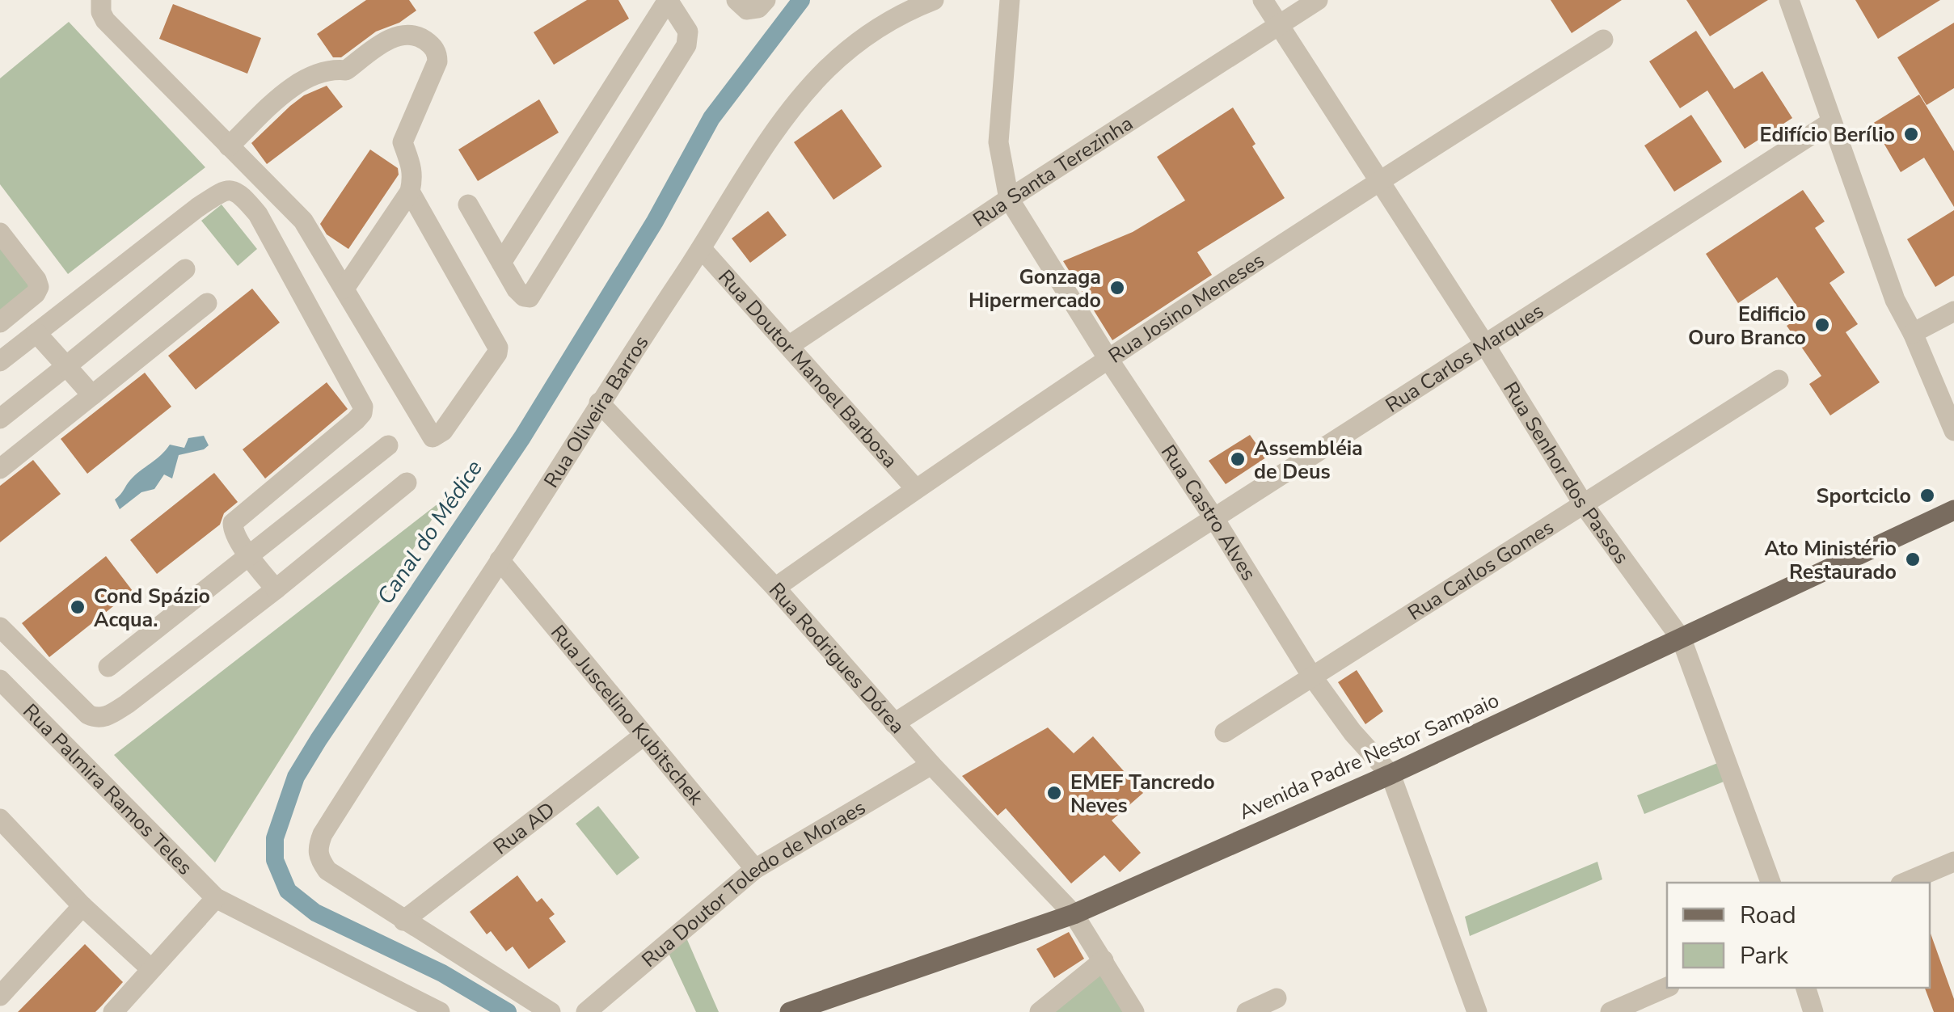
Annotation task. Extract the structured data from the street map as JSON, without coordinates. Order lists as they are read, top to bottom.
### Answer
{
  "streets": {
    "main road": ["Avenida Padre Nestor Sampaio"],
    "street": [
      "Rua Santa Terezinha",
      "Rua Josino Meneses",
      "Rua Carlos Marques",
      "Rua Doutor Manoel Barbosa",
      "Rua Oliveira Barros",
      "Rua Senhor dos Passos",
      "Rua Castro Alves",
      "Rua Carlos Gomes",
      "Rua Rodrigues Dórea",
      "Rua Juscelino Kubitschek",
      "Rua Palmira Ramos Teles",
      "Rua AD",
      "Rua Doutor Toledo de Moraes"
    ]
  },
  "crossings": [
    ["Rua Santa Terezinha", "Rua Doutor Manoel Barbosa"],
    ["Rua Santa Terezinha", "Rua Senhor dos Passos"],
    ["Rua Santa Terezinha", "Rua Castro Alves"],
    ["Rua Josino Meneses", "Rua Doutor Manoel Barbosa"],
    ["Rua Josino Meneses", "Rua Senhor dos Passos"],
    ["Rua Josino Meneses", "Rua Castro Alves"],
    ["Rua Josino Meneses", "Rua Rodrigues Dórea"],
    ["Rua Carlos Marques", "Rua Senhor dos Passos"],
    ["Rua Carlos Marques", "Rua Castro Alves"],
    ["Rua Carlos Marques", "Rua Rodrigues Dórea"],
    ["Rua Doutor Manoel Barbosa", "Rua Oliveira Barros"],
    ["Rua Oliveira Barros", "Rua Rodrigues Dórea"],
    ["Rua Oliveira Barros", "Rua Juscelino Kubitschek"],
    ["Rua Oliveira Barros", "Rua AD"],
    ["Rua Senhor dos Passos", "Rua Carlos Gomes"],
    ["Rua Senhor dos Passos", "Avenida Padre Nestor Sampaio"],
    ["Rua Castro Alves", "Rua Carlos Gomes"],
    ["Rua Castro Alves", "Avenida Padre Nestor Sampaio"],
    ["Rua Rodrigues Dórea", "Avenida Padre Nestor Sampaio"],
    ["Rua Rodrigues Dórea", "Rua Doutor Toledo de Moraes"],
    ["Rua Juscelino Kubitschek", "Rua AD"],
    ["Rua Juscelino Kubitschek", "Rua Doutor Toledo de Moraes"]
  ],
  "water": ["Canal do Médice"],
  "places": [
    "Edifício Berílio",
    "Gonzaga Hipermercado",
    "Edificio Ouro Branco",
    "Assembléia de Deus",
    "Sportciclo",
    "Ato Ministério Restaurado",
    "Cond Spázio Acqua.",
    "EMEF Tancredo Neves"
  ],
  "legend": ["Road", "Park"]
}
